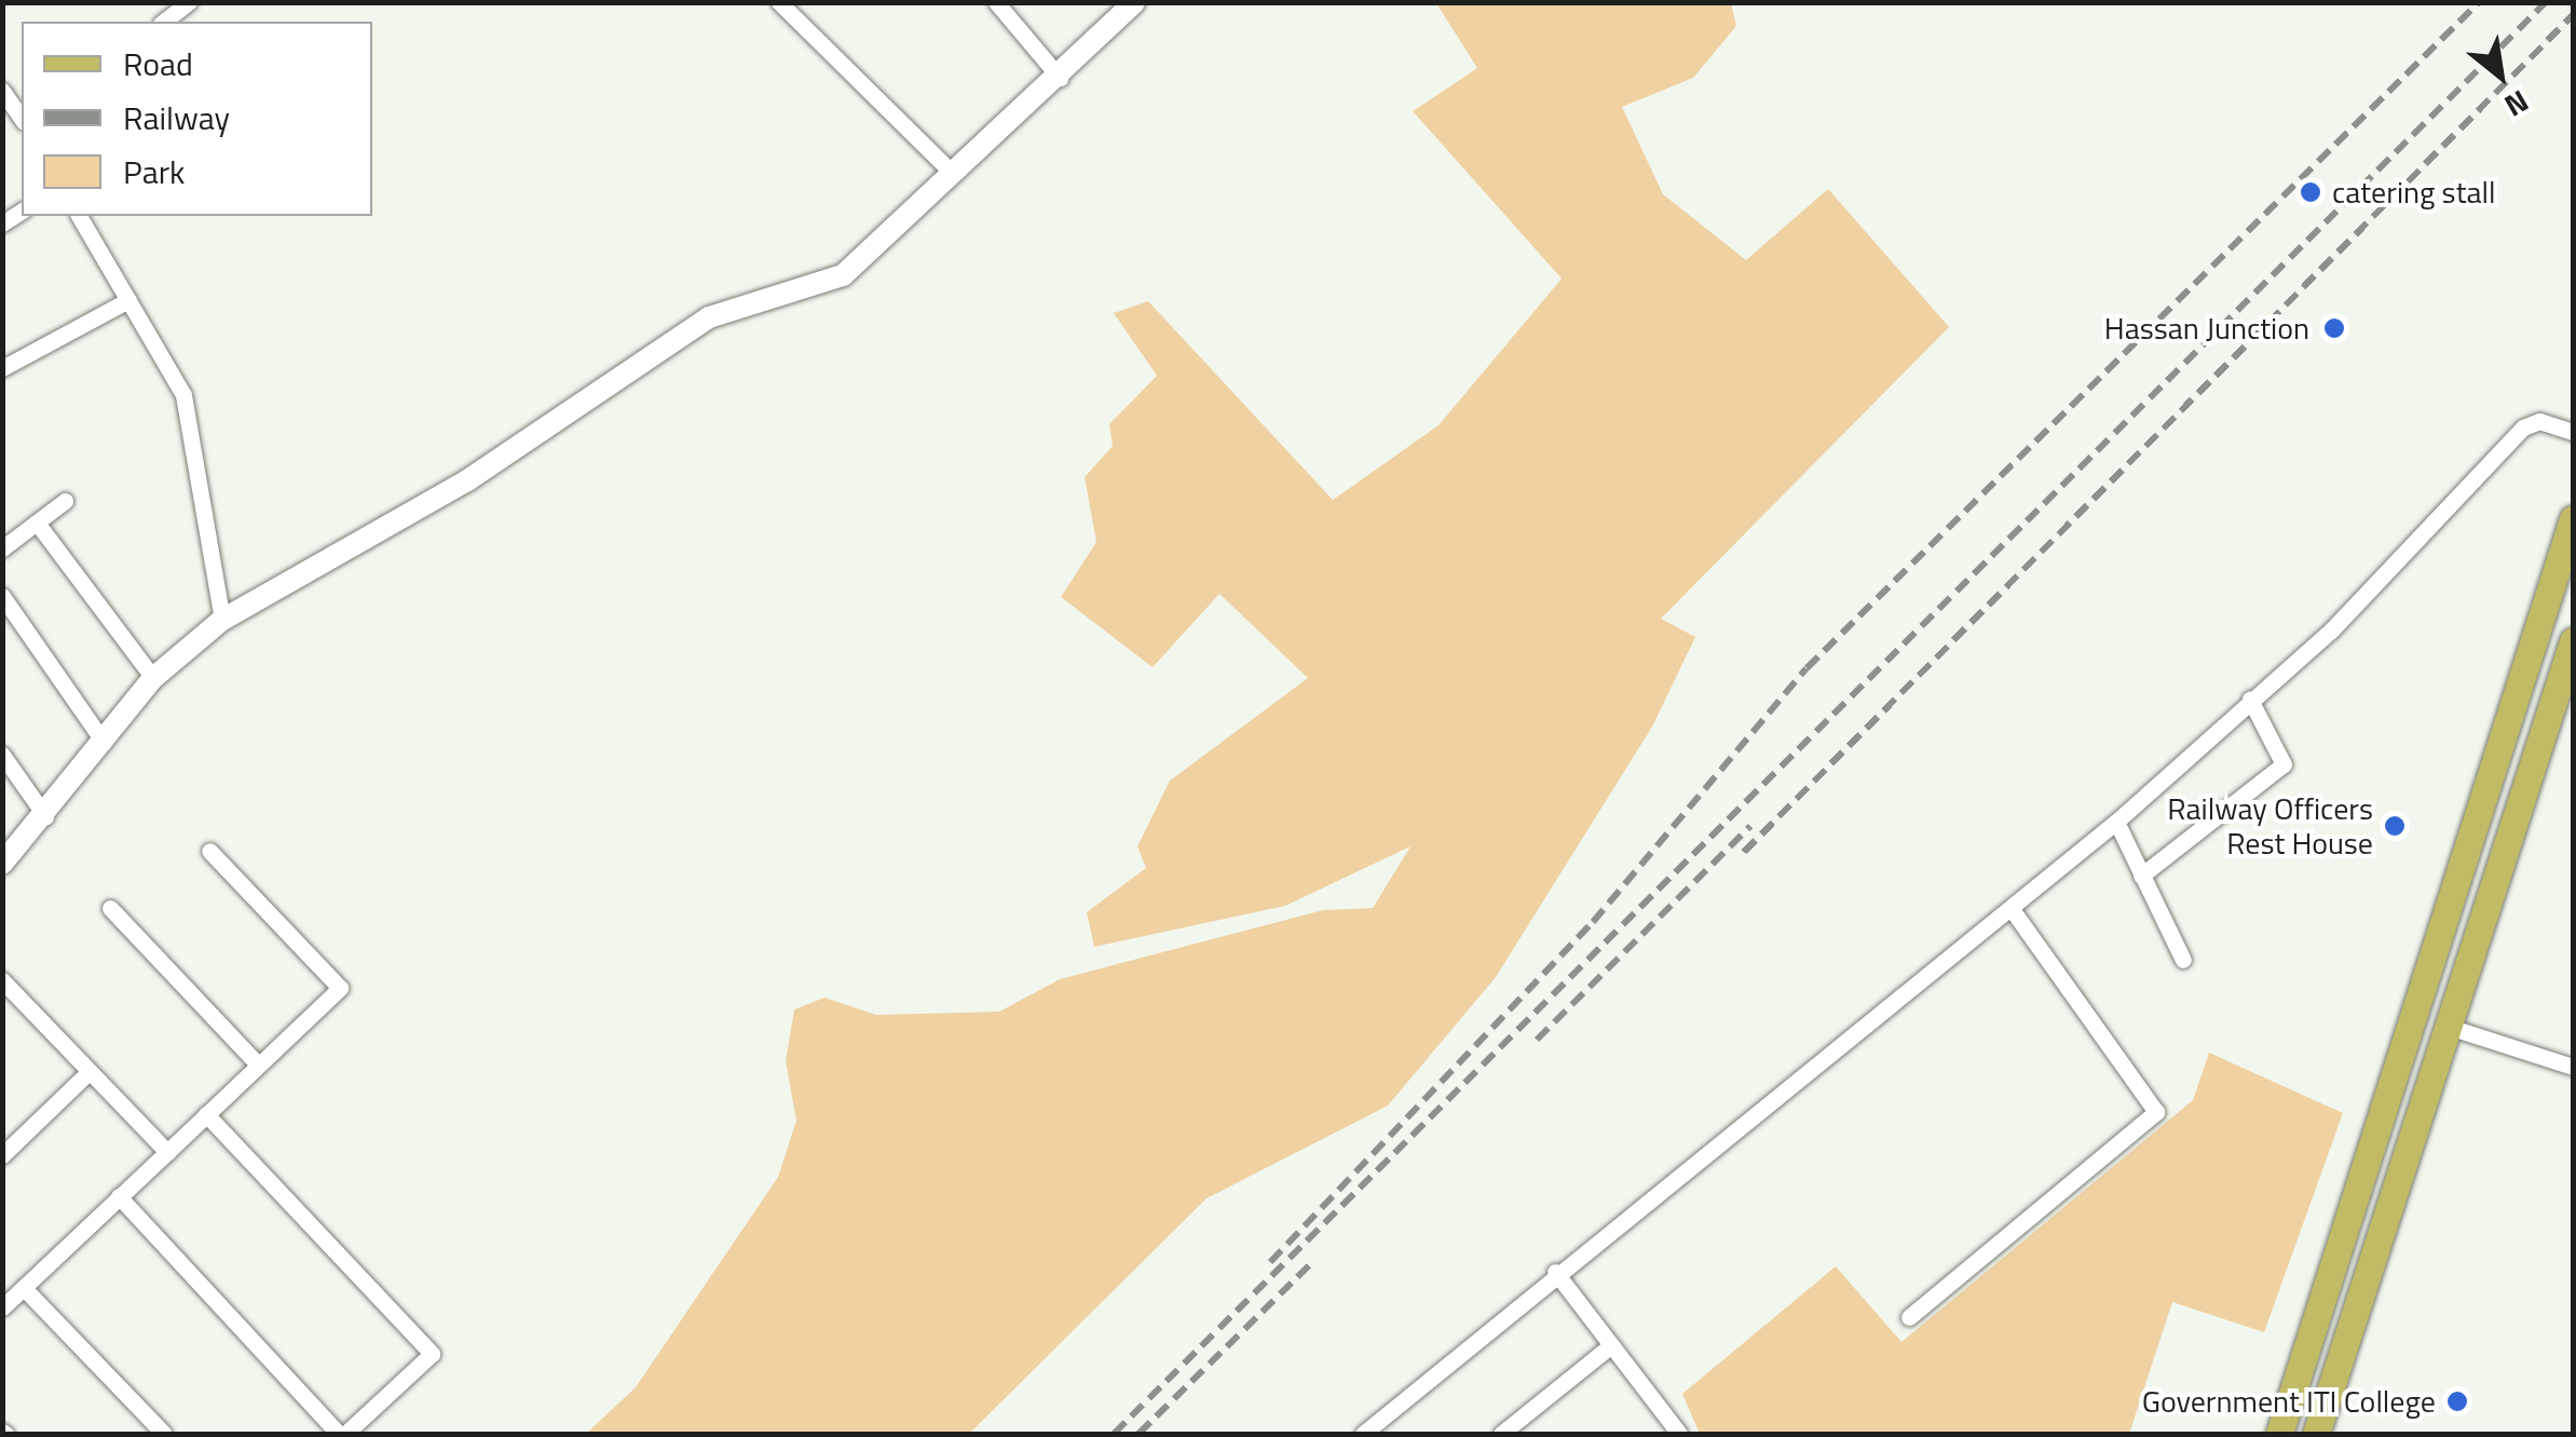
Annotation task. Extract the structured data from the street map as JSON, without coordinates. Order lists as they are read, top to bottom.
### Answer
{
  "places": [
    "catering stall",
    "Hassan Junction",
    "Railway Officers Rest House",
    "Government ITI College"
  ],
  "legend": ["Road", "Railway", "Park"],
  "north": "bottom right"
}
